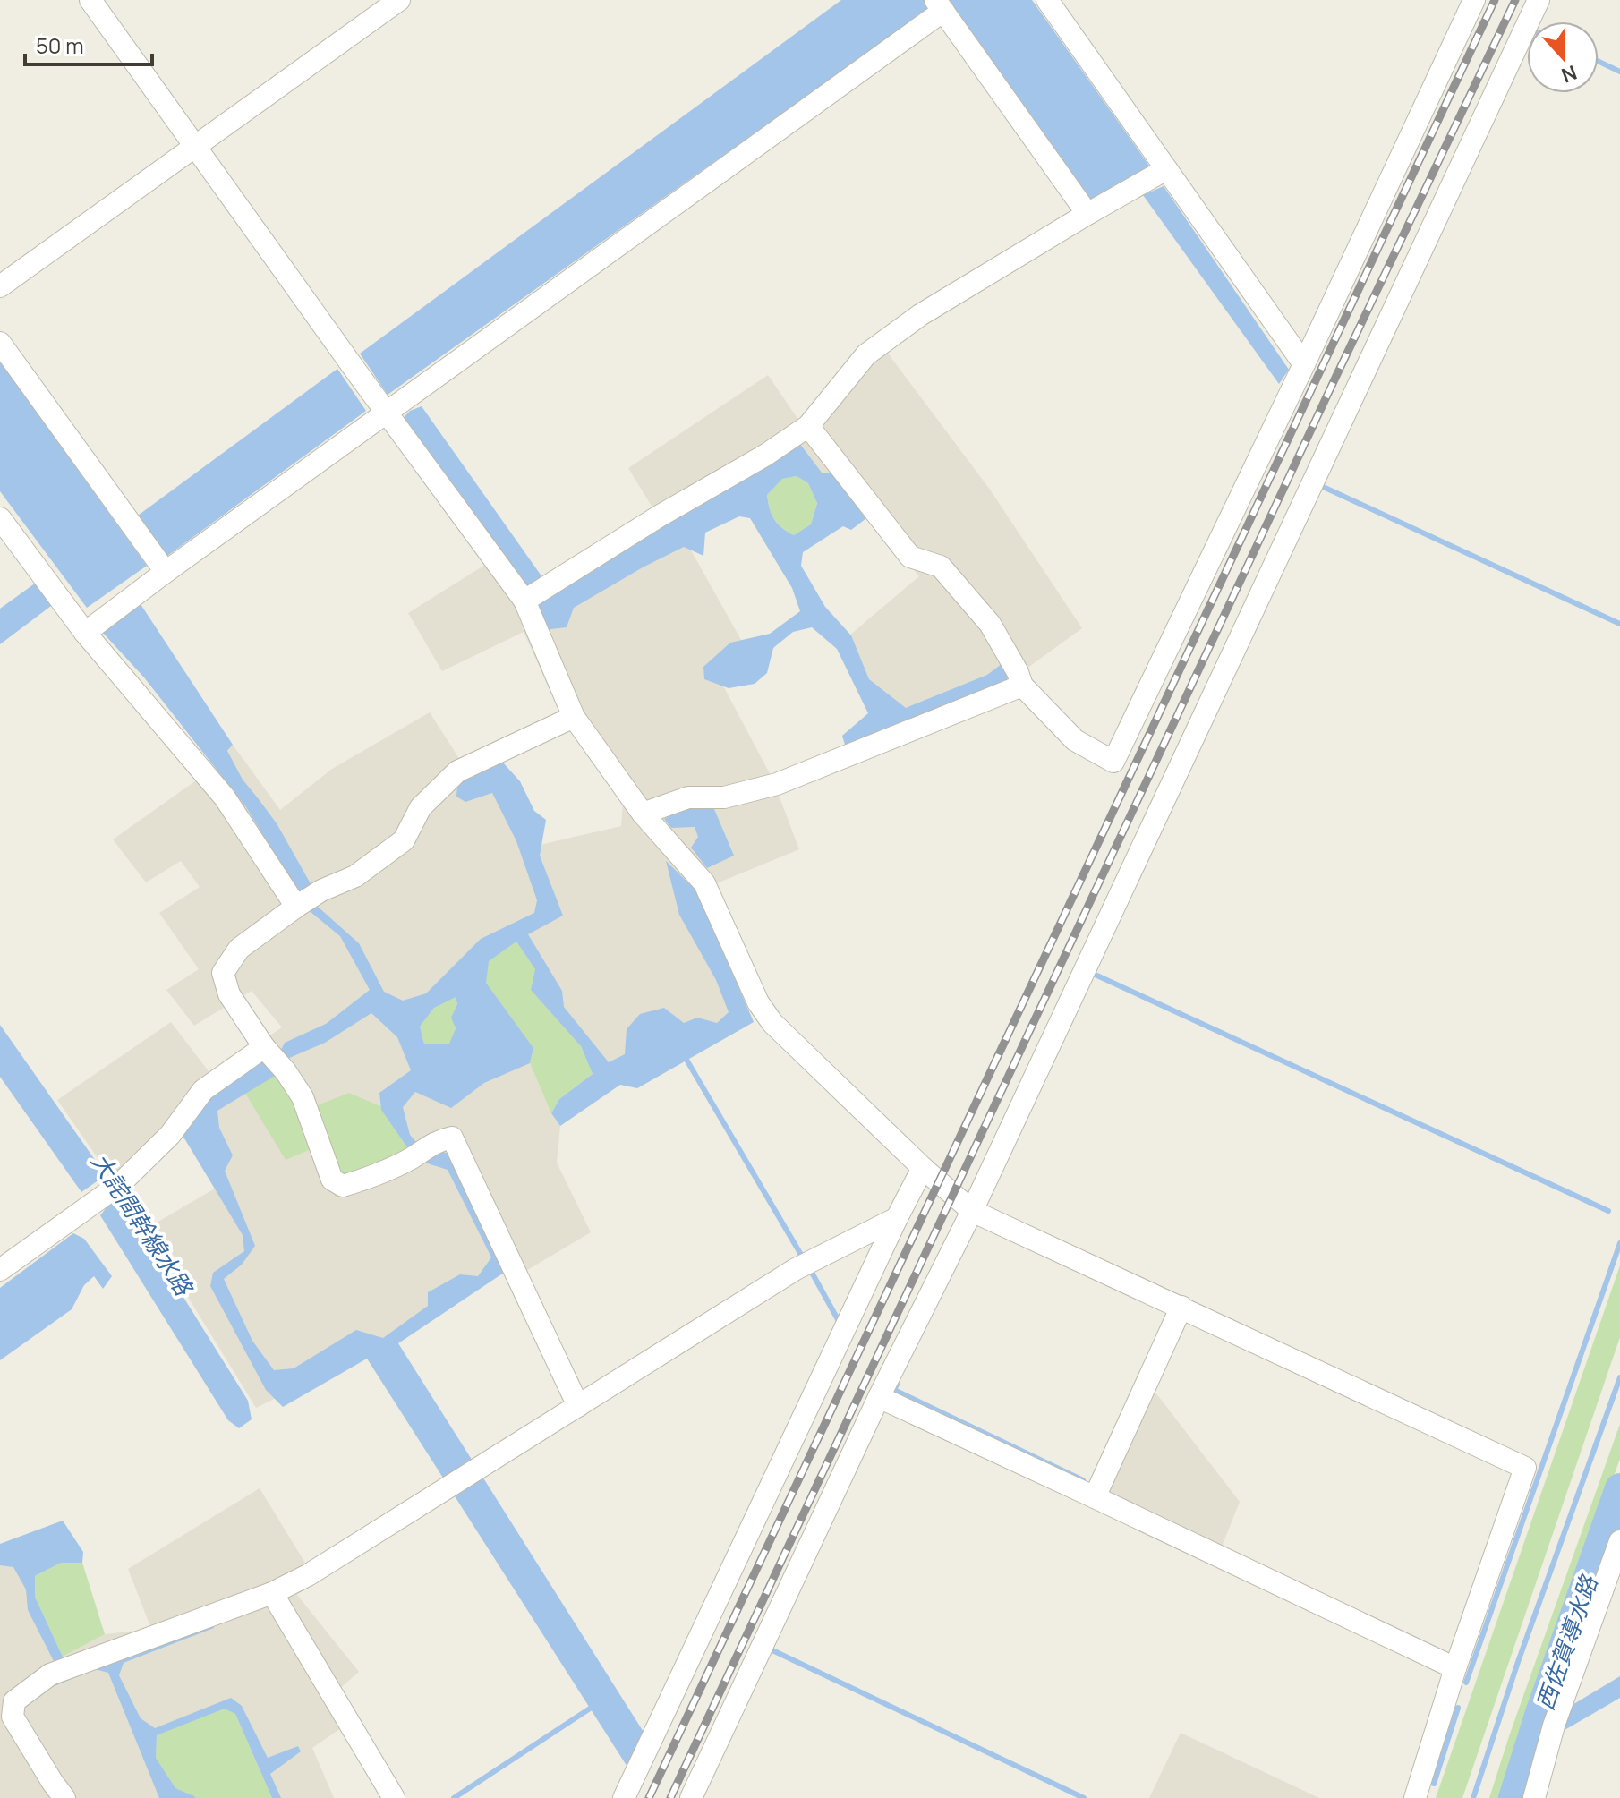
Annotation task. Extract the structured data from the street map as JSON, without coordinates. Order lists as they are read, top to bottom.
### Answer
{
  "water": ["大詫間幹線水路", "西佐賀導水路"],
  "scale_bar": "50 m",
  "north": "bottom"
}
